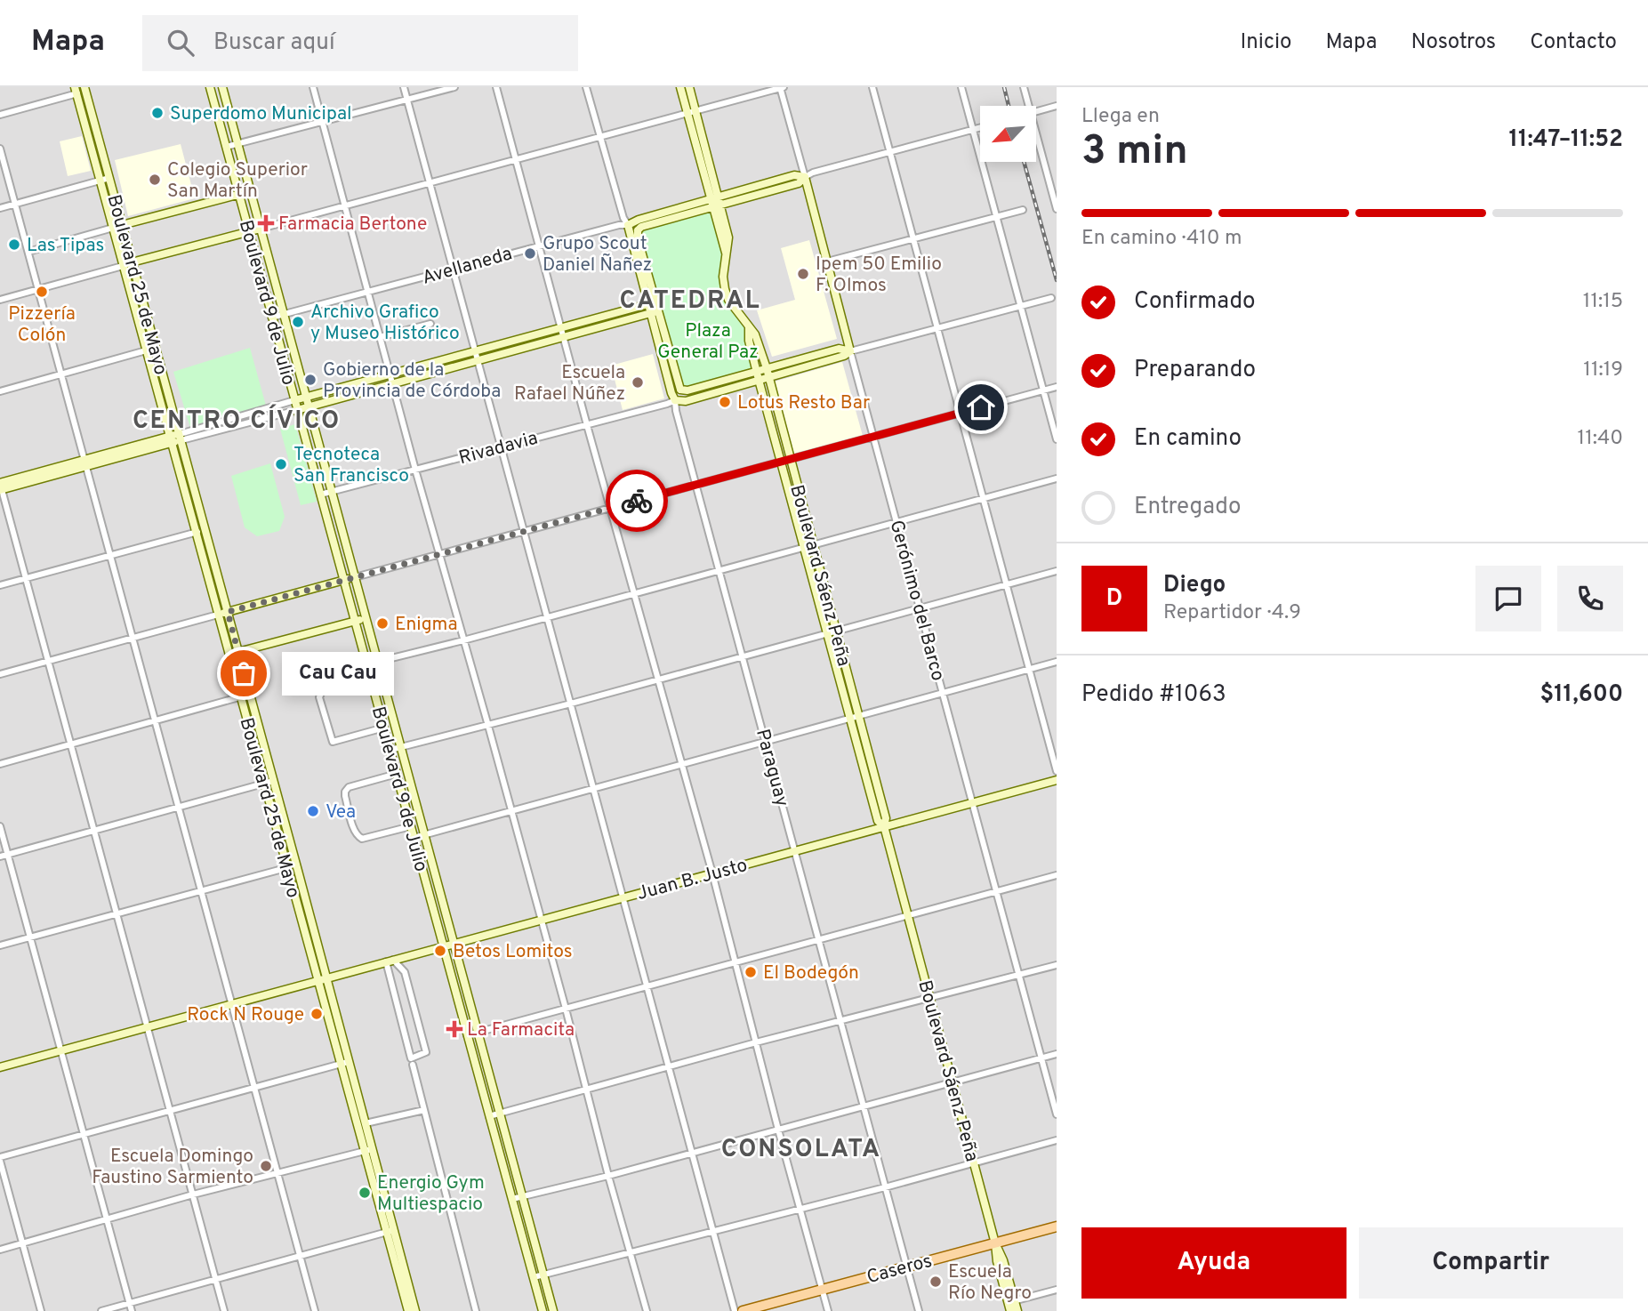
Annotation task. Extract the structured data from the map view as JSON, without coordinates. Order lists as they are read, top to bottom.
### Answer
{
  "streets": {
    "main road": [
      "Avellaneda",
      "Boulevard 25 de Mayo",
      "Boulevard 9 de Julio",
      "Rivadavia",
      "Boulevard Sáenz Peña",
      "Gerónimo del Barco",
      "Paraguay",
      "Juan B. Justo",
      "Caseros"
    ]
  },
  "crossings": [
    ["Avellaneda", "Boulevard 9 de Julio"],
    ["Avellaneda", "Boulevard Sáenz Peña"],
    ["Avellaneda", "Gerónimo del Barco"],
    ["Avellaneda", "Paraguay"],
    ["Boulevard 25 de Mayo", "Juan B. Justo"],
    ["Boulevard 9 de Julio", "Rivadavia"],
    ["Boulevard 9 de Julio", "Juan B. Justo"],
    ["Rivadavia", "Boulevard Sáenz Peña"],
    ["Rivadavia", "Gerónimo del Barco"],
    ["Rivadavia", "Paraguay"],
    ["Boulevard Sáenz Peña", "Juan B. Justo"],
    ["Boulevard Sáenz Peña", "Caseros"],
    ["Gerónimo del Barco", "Juan B. Justo"],
    ["Paraguay", "Juan B. Justo"],
    ["Paraguay", "Caseros"]
  ],
  "districts": ["CATEDRAL", "CENTRO CÍVICO", "CONSOLATA"],
  "parks": ["Plaza General Paz"],
  "places": {
    "other": [
      "Superdomo Municipal",
      "Colegio Superior San Martín",
      "Las Tipas",
      "Grupo Scout Daniel Ñañez",
      "Ipem 50 Emilio F. Olmos",
      "Pizzería Colón",
      "Archivo Grafico y Museo Histórico",
      "Gobierno de la Provincia de Córdoba",
      "Escuela Rafael Núñez",
      "Lotus Resto Bar",
      "Tecnoteca San Francisco",
      "Enigma",
      "Cau Cau",
      "Vea",
      "Betos Lomitos",
      "El Bodegón",
      "Rock N Rouge",
      "Escuela Domingo Faustino Sarmiento",
      "Energio Gym Multiespacio",
      "Escuela Río Negro"
    ],
    "health": ["Farmacia Bertone", "La Farmacita"]
  },
  "north": "bottom left",
  "page": {
    "header": "Mapa",
    "search": "Buscar aquí",
    "nav": [
      "Inicio",
      "Mapa",
      "Nosotros",
      "Contacto"
    ],
    "heading": ["3 min", "Llega en", "11:47–11:52"],
    "panel": [
      "Diego",
      "Repartidor · 4.9",
      "Pedido #1063",
      "$11,600"
    ],
    "bar": "En camino · 410 m",
    "list": [
      ["Confirmado", "11:15"],
      ["Preparando", "11:19"],
      ["En camino", "11:40"],
      "Entregado"
    ],
    "round": "D",
    "bubble": "Cau Cau",
    "buttons": ["Ayuda", "Compartir"]
  }
}
